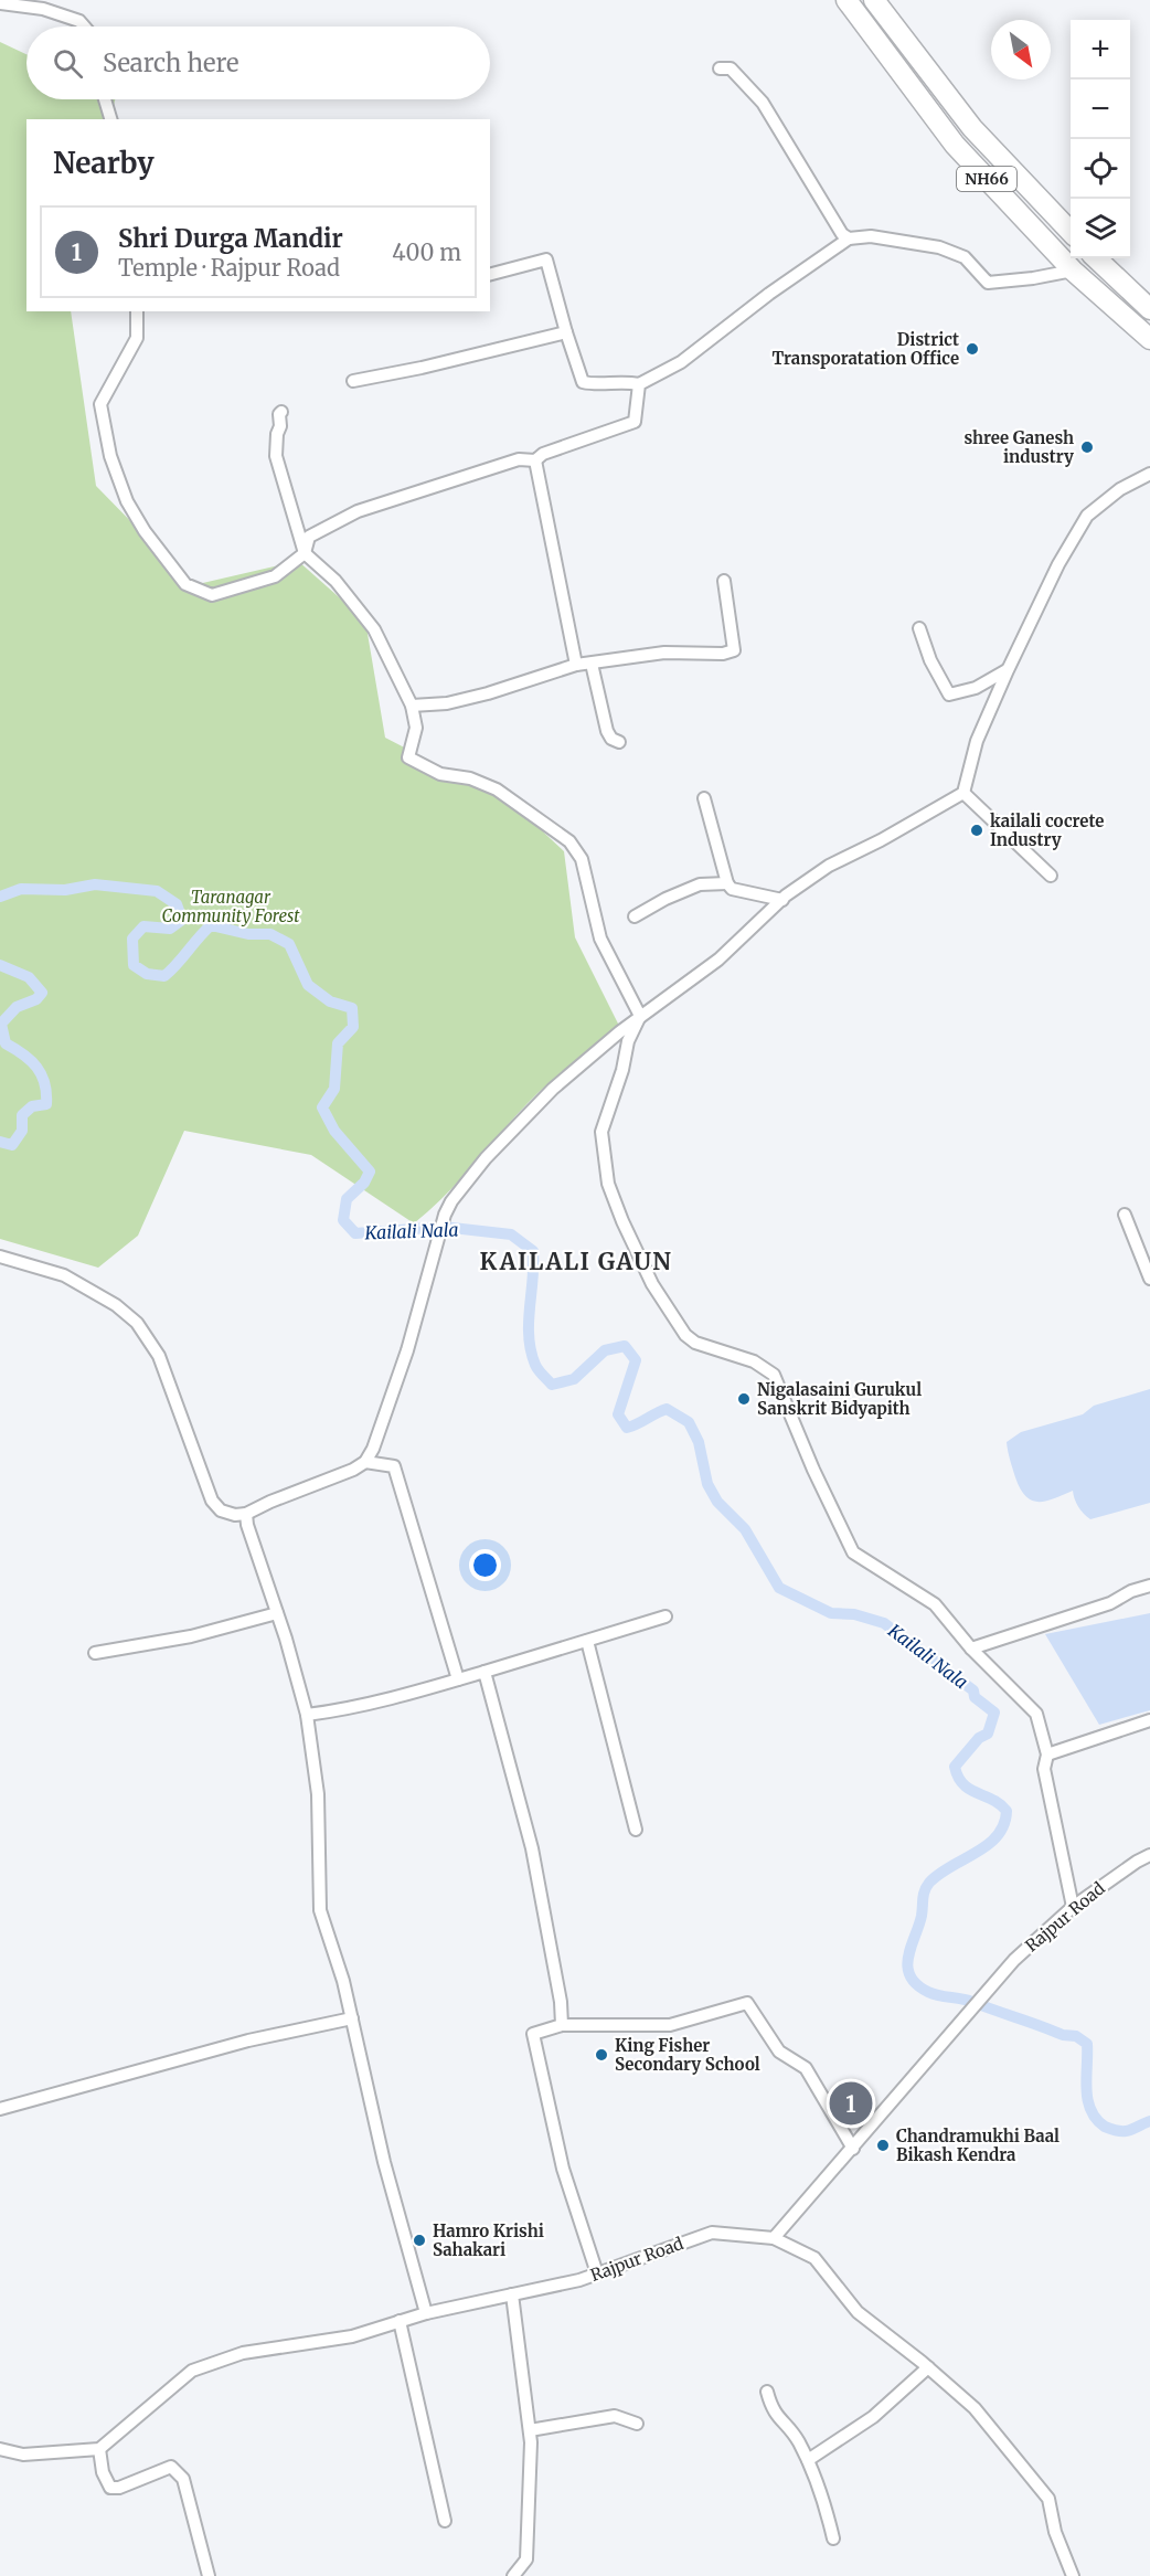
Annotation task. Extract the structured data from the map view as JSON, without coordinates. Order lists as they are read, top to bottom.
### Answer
{
  "streets": {
    "highway": ["NH66"],
    "street": ["Rajpur Road"]
  },
  "districts": ["KAILALI GAUN"],
  "water": ["Kailali Nala"],
  "parks": ["Taranagar Community Forest"],
  "places": [
    "District Transporatation Office",
    "shree Ganesh industry",
    "kailali cocrete Industry",
    "Nigalasaini Gurukul Sanskrit Bidyapith",
    "King Fisher Secondary School",
    "Chandramukhi Baal Bikash Kendra",
    "Hamro Krishi Sahakari"
  ],
  "north": "bottom right",
  "page": {
    "map_buttons": ["+", "−"],
    "search": "Search here",
    "heading": "Nearby",
    "list": [
      {
        "mark": "1",
        "name": "Shri Durga Mandir",
        "note": "Temple · Rajpur Road",
        "value": "400 m"
      }
    ],
    "pins": "1"
  }
}
